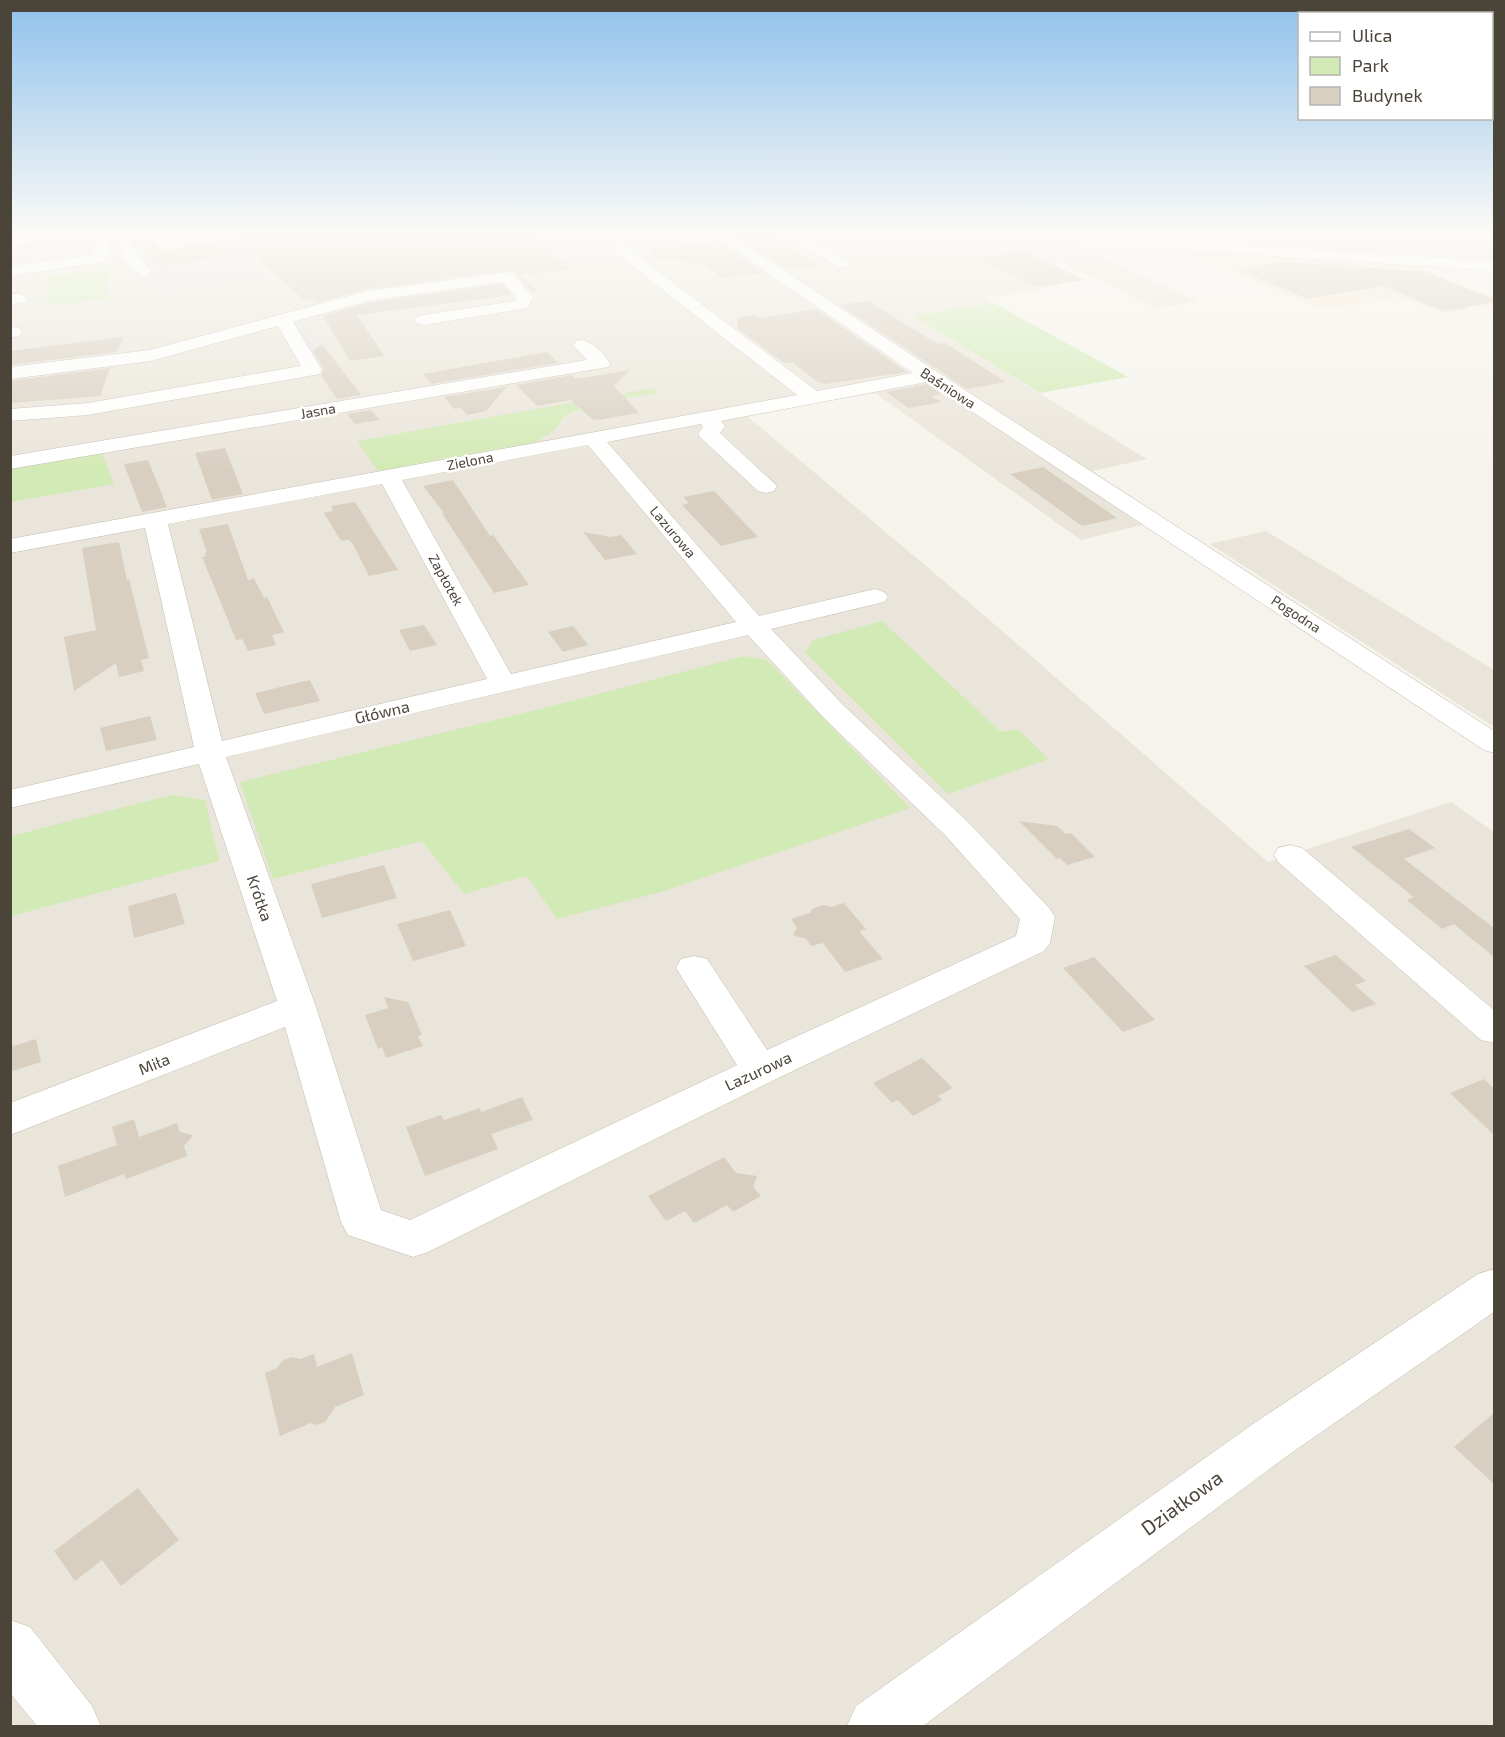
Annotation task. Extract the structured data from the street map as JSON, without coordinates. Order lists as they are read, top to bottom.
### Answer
{
  "streets": {
    "street": [
      "Baśniowa",
      "Jasna",
      "Zielona",
      "Lazurowa",
      "Zapłotek",
      "Pogodna",
      "Główna",
      "Krótka",
      "Miła",
      "Działkowa"
    ]
  },
  "crossings": [
    ["Baśniowa", "Zielona"],
    ["Baśniowa", "Pogodna"],
    ["Zielona", "Lazurowa"],
    ["Zielona", "Zapłotek"],
    ["Zielona", "Krótka"],
    ["Lazurowa", "Główna"],
    ["Lazurowa", "Krótka"],
    ["Zapłotek", "Główna"],
    ["Główna", "Krótka"],
    ["Krótka", "Miła"]
  ],
  "legend": ["Ulica", "Park", "Budynek"]
}
